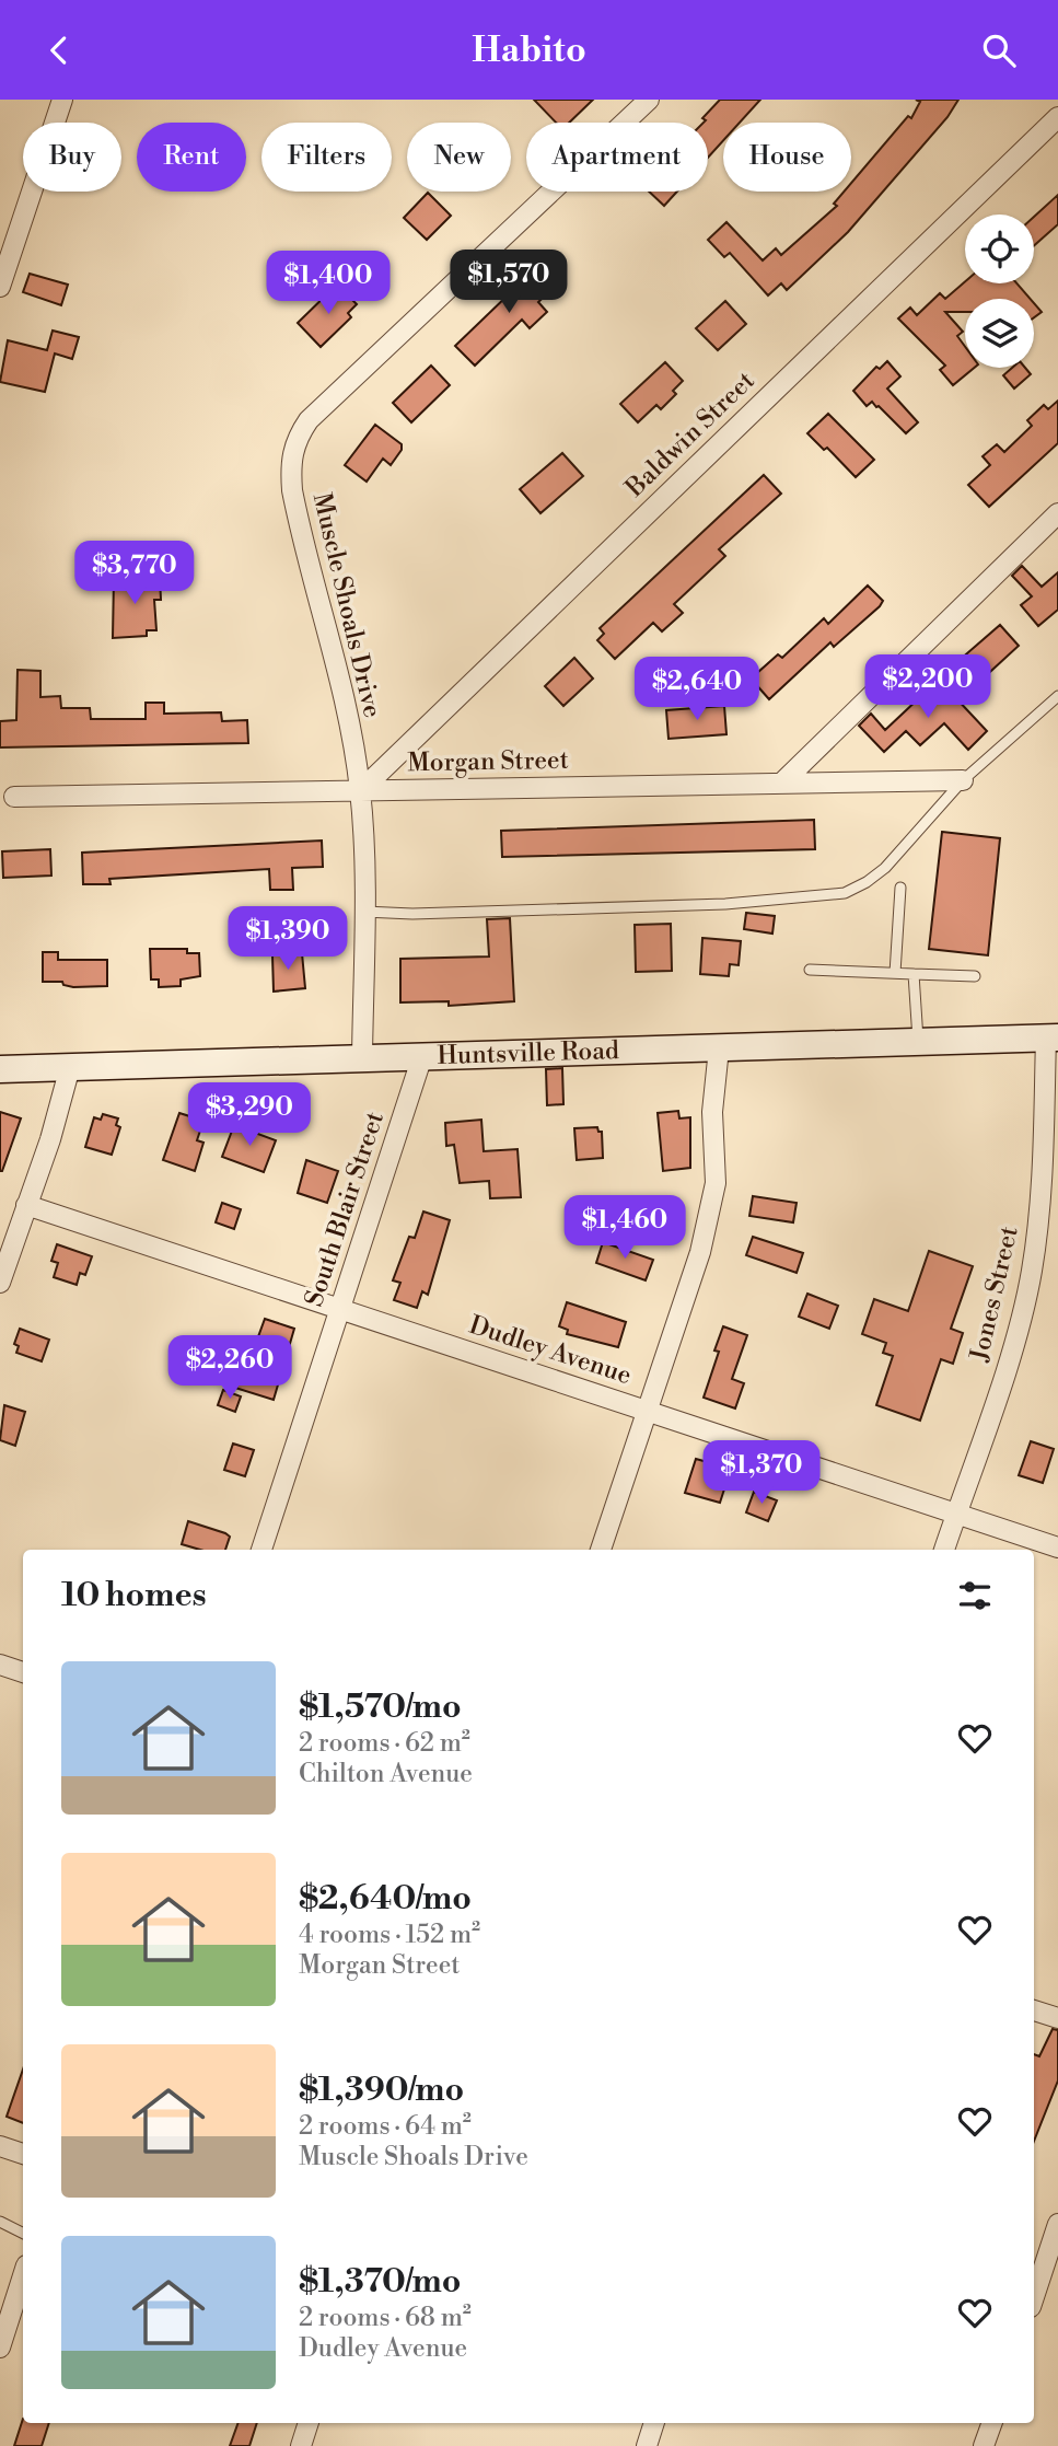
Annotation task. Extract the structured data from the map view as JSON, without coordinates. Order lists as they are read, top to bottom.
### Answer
{
  "streets": {
    "main road": ["Huntsville Road"],
    "street": [
      "Baldwin Street",
      "Muscle Shoals Drive",
      "Morgan Street",
      "South Blair Street",
      "Jones Street",
      "Dudley Avenue"
    ]
  },
  "crossings": [
    ["Baldwin Street", "Muscle Shoals Drive"],
    ["Baldwin Street", "Morgan Street"],
    ["Muscle Shoals Drive", "Morgan Street"],
    ["Muscle Shoals Drive", "Huntsville Road"],
    ["Huntsville Road", "South Blair Street"],
    ["Huntsville Road", "Jones Street"],
    ["South Blair Street", "Dudley Avenue"],
    ["Jones Street", "Dudley Avenue"]
  ],
  "page": {
    "header": "Habito",
    "chip": [
      "Buy",
      "Rent",
      "Filters",
      "New",
      "Apartment",
      "House"
    ],
    "price": [
      "$1,570",
      "$1,400",
      "$3,770",
      "$2,200",
      "$2,640",
      "$1,390",
      "$3,290",
      "$1,460",
      "$2,260",
      "$1,370"
    ],
    "heading": "10 homes",
    "list": [
      {
        "name": "$1,570/mo",
        "note": "2 rooms · 62 m² · Chilton Avenue"
      },
      {
        "name": "$2,640/mo",
        "note": "4 rooms · 152 m² · Morgan Street"
      },
      {
        "name": "$1,390/mo",
        "note": "2 rooms · 64 m² · Muscle Shoals Drive"
      },
      {
        "name": "$1,370/mo",
        "note": "2 rooms · 68 m² · Dudley Avenue"
      }
    ]
  }
}
